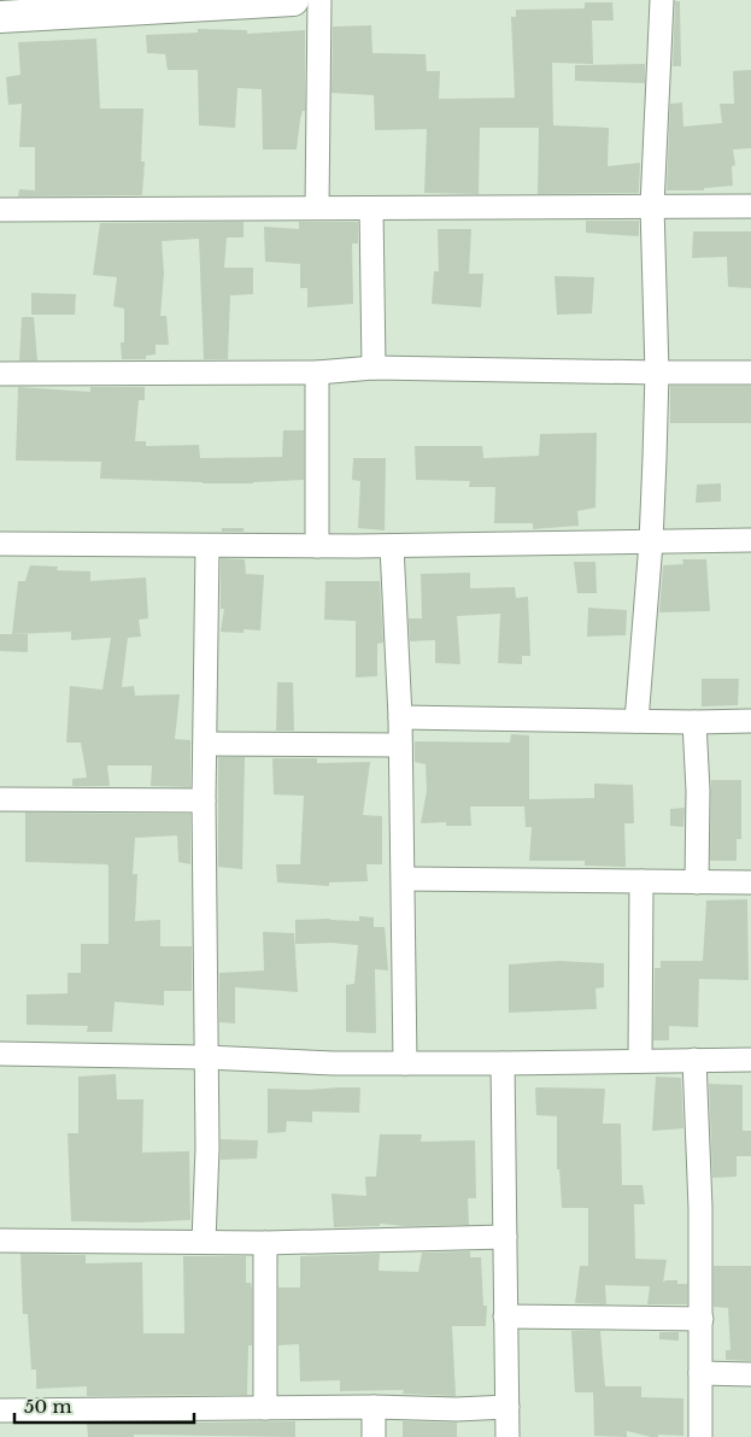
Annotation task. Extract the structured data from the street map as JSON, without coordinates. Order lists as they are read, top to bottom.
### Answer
{
  "scale_bar": "50 m"
}
